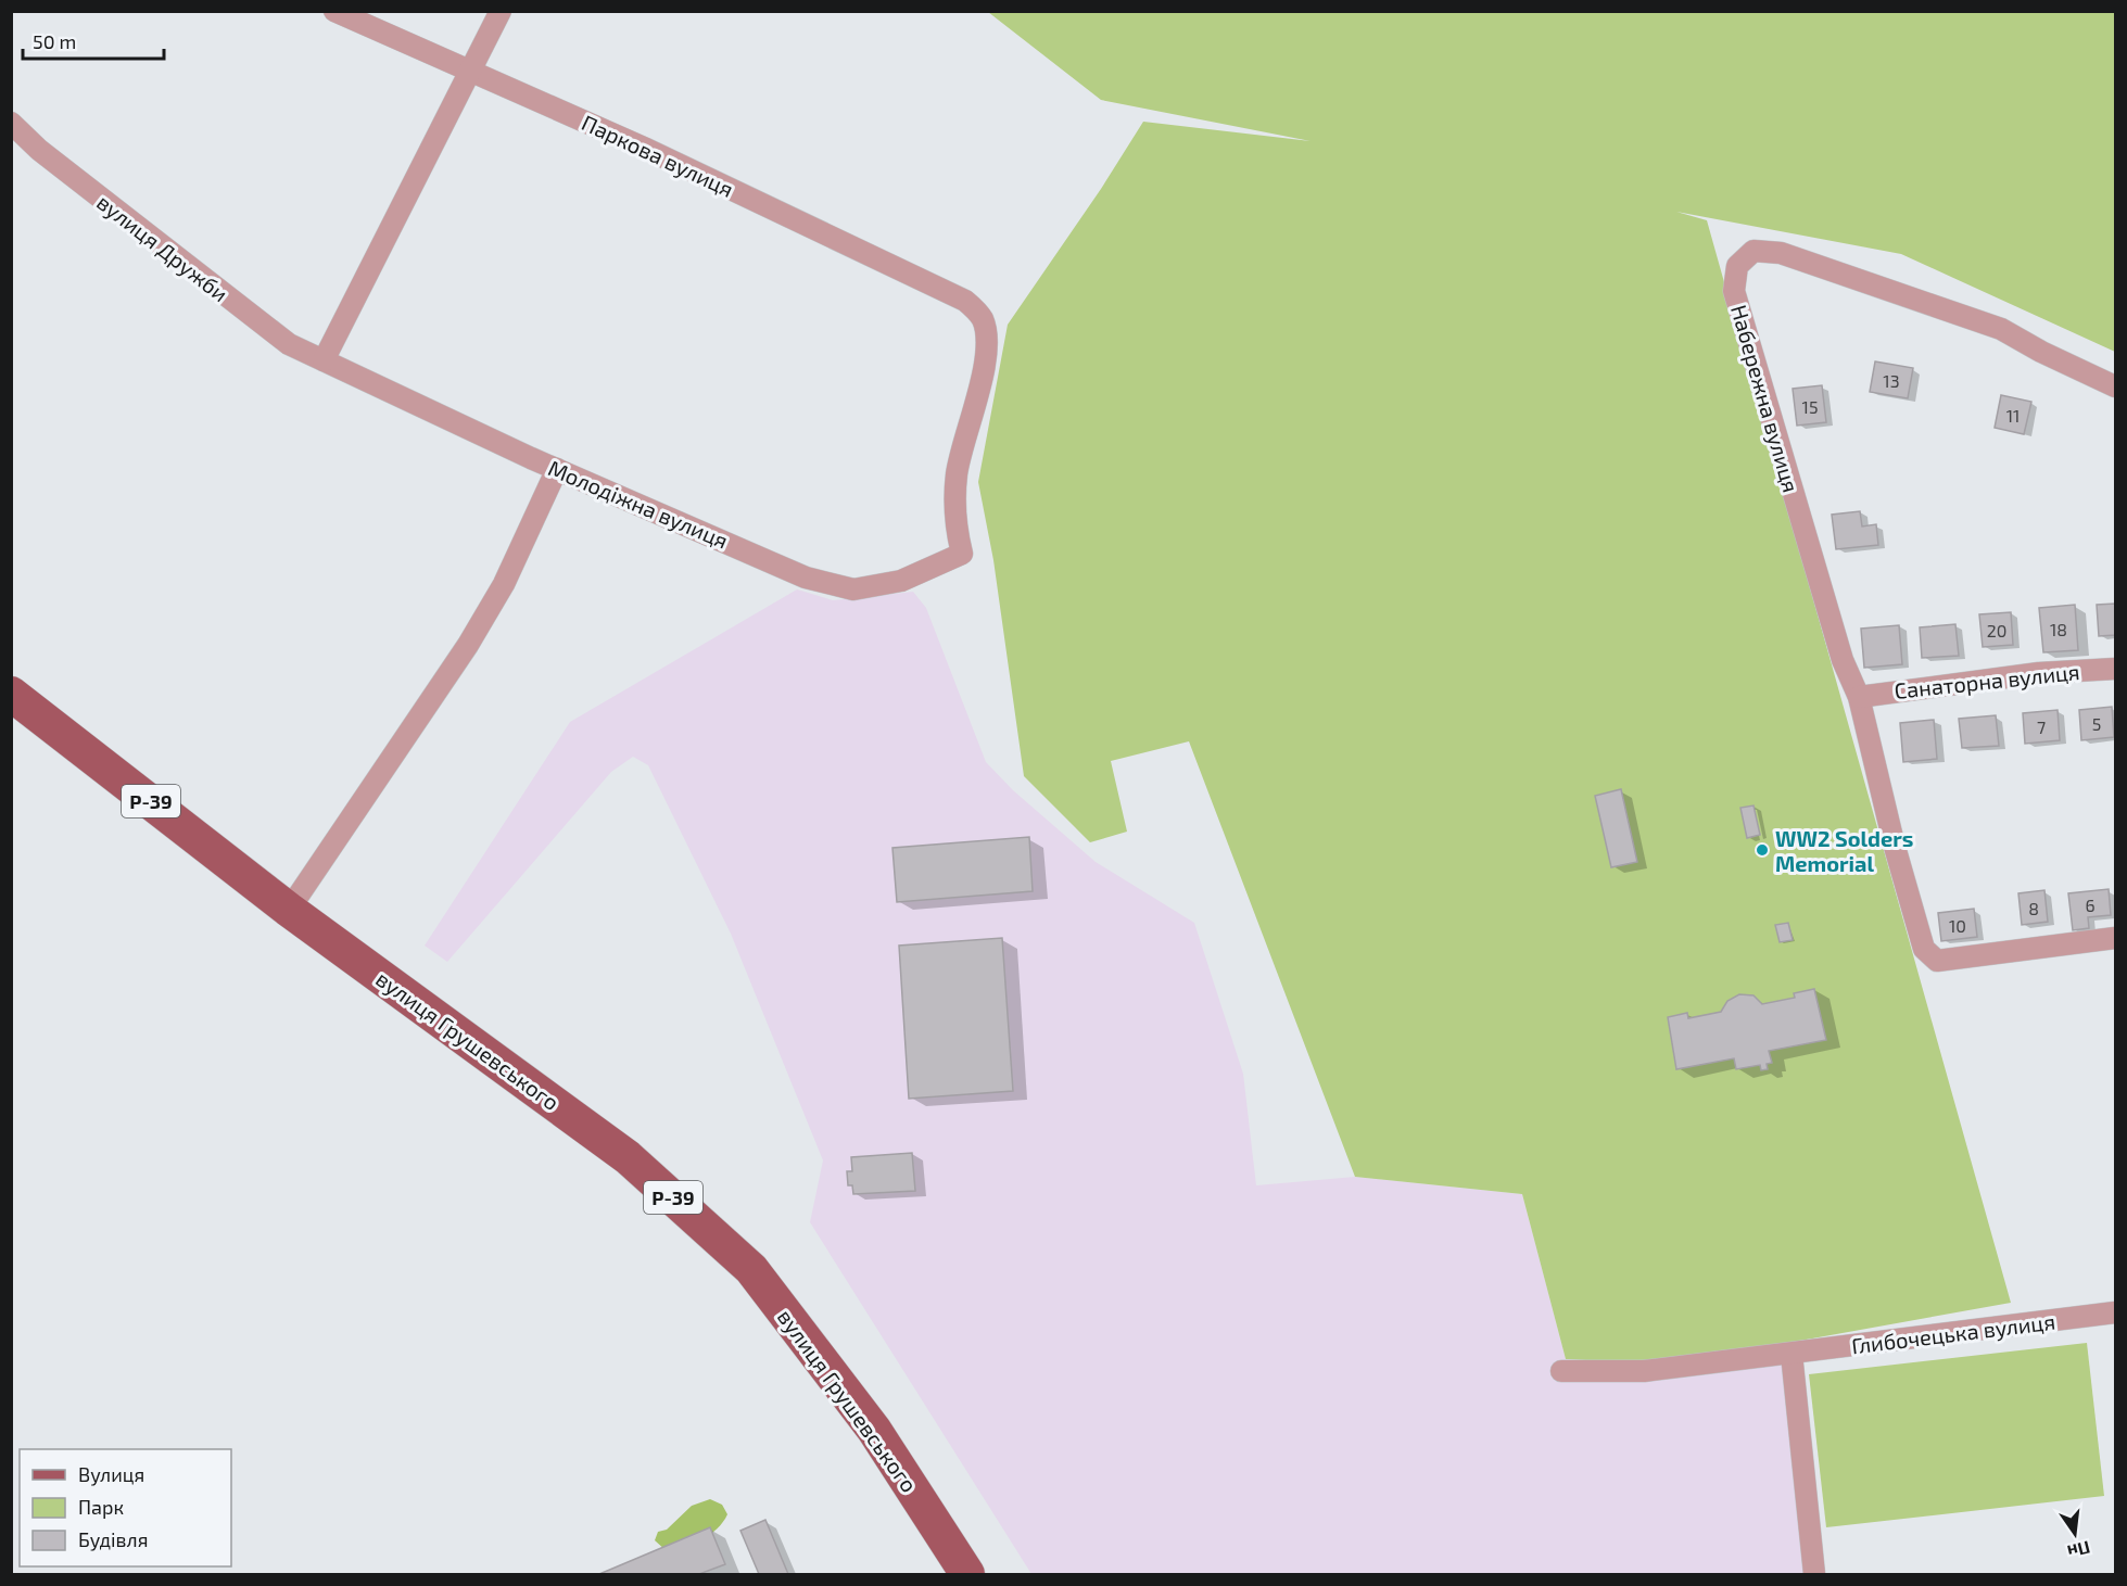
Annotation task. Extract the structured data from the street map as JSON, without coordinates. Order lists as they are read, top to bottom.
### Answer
{
  "streets": {
    "main road": ["Р-39", "вулиця Грушевського"],
    "street": [
      "Паркова вулиця",
      "вулиця Дружби",
      "Набережна вулиця",
      "Молодіжна вулиця",
      "Санаторна вулиця",
      "Глибочецька вулиця"
    ]
  },
  "crossings": [
    ["Паркова вулиця", "Молодіжна вулиця"],
    ["вулиця Дружби", "Молодіжна вулиця"],
    ["Набережна вулиця", "Санаторна вулиця"],
    ["Р-39", "вулиця Грушевського"]
  ],
  "places": ["WW2 Solders Memorial"],
  "house_numbers": [
    "13",
    "15",
    "11",
    "18",
    "20",
    "5",
    "7",
    "6",
    "8",
    "10"
  ],
  "legend": ["Вулиця", "Парк", "Будівля"],
  "scale_bar": "50 m",
  "north": "bottom"
}
